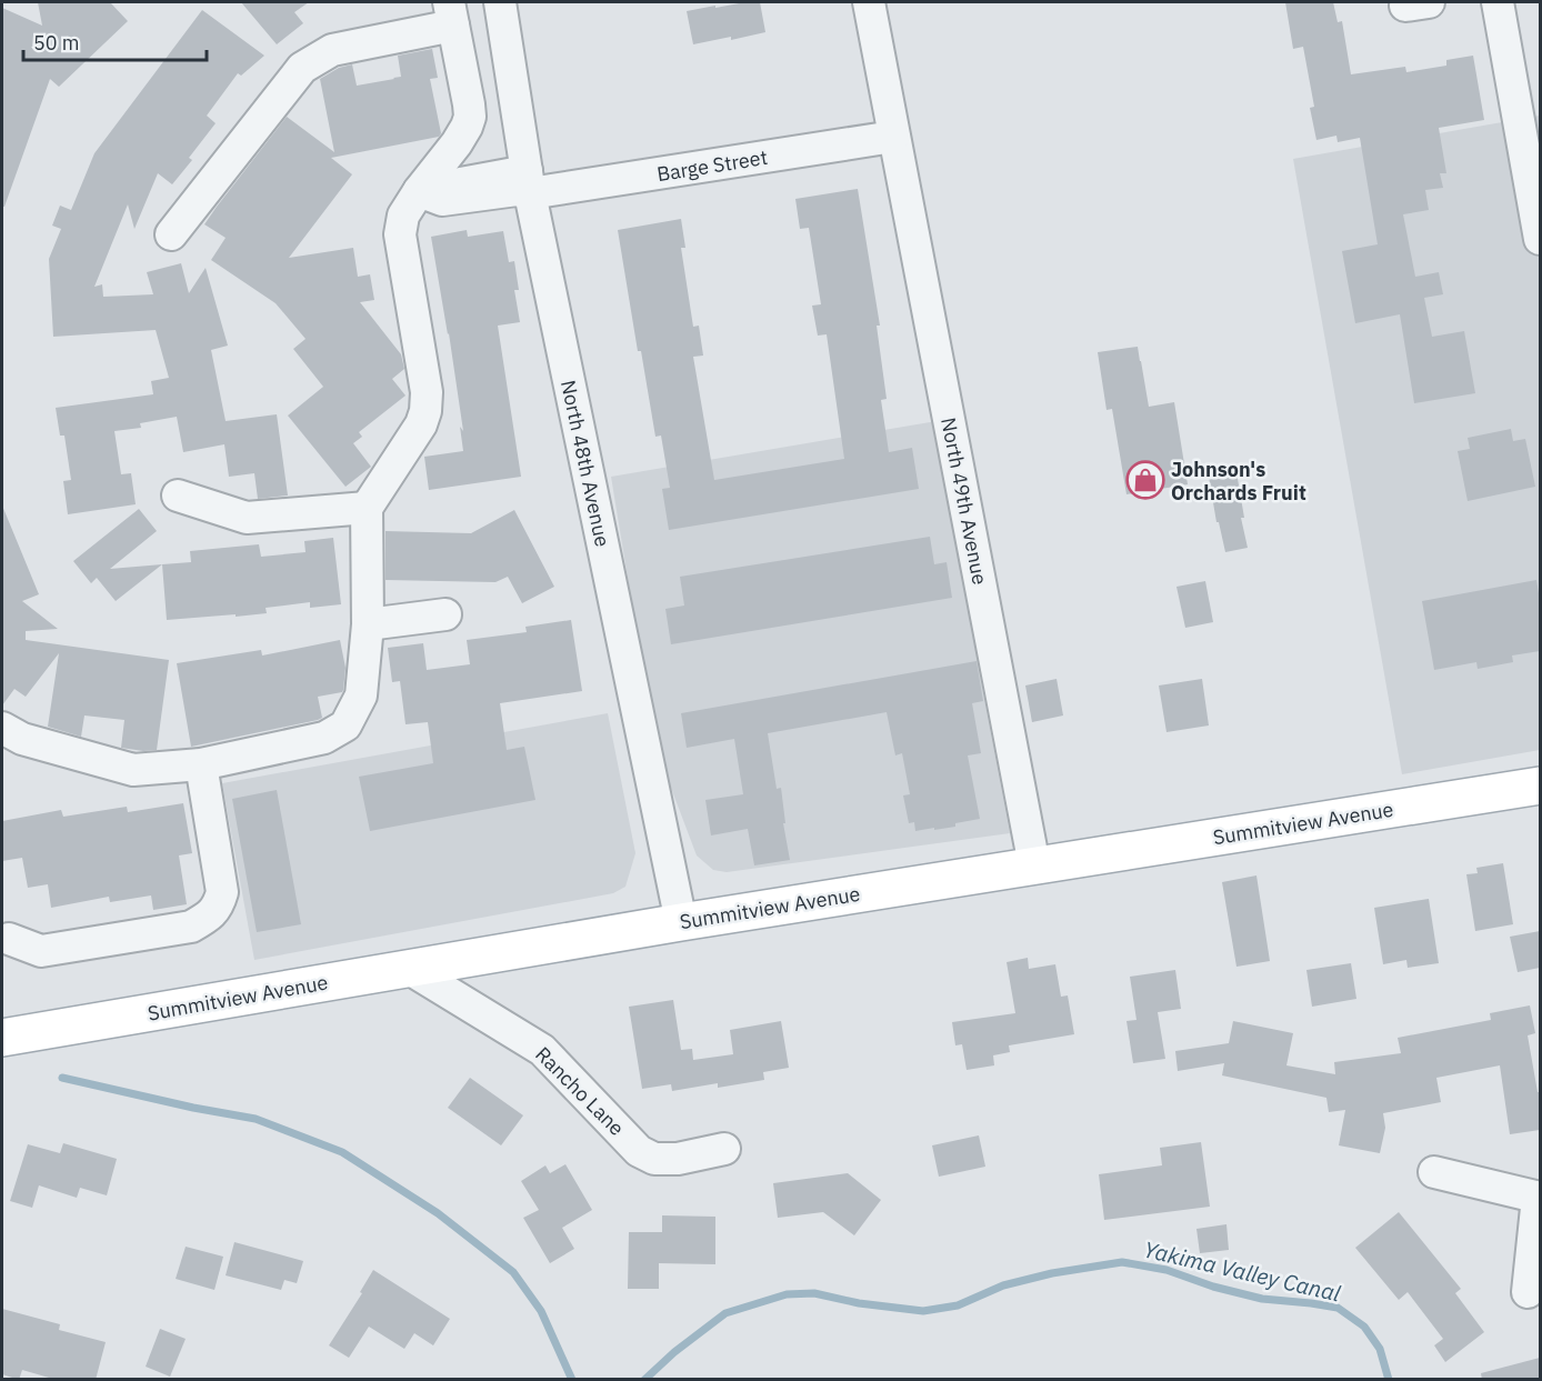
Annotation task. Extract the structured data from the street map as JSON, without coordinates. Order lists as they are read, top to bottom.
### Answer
{
  "streets": {
    "main road": ["Summitview Avenue"],
    "street": [
      "Barge Street",
      "North 48th Avenue",
      "North 49th Avenue",
      "Rancho Lane"
    ]
  },
  "crossings": [
    ["Barge Street", "North 48th Avenue"],
    ["Barge Street", "North 49th Avenue"],
    ["North 48th Avenue", "Summitview Avenue"],
    ["North 49th Avenue", "Summitview Avenue"],
    ["Summitview Avenue", "Rancho Lane"]
  ],
  "water": ["Yakima Valley Canal"],
  "places": {
    "shop": ["Johnson's Orchards Fruit"]
  },
  "scale_bar": "50 m"
}
